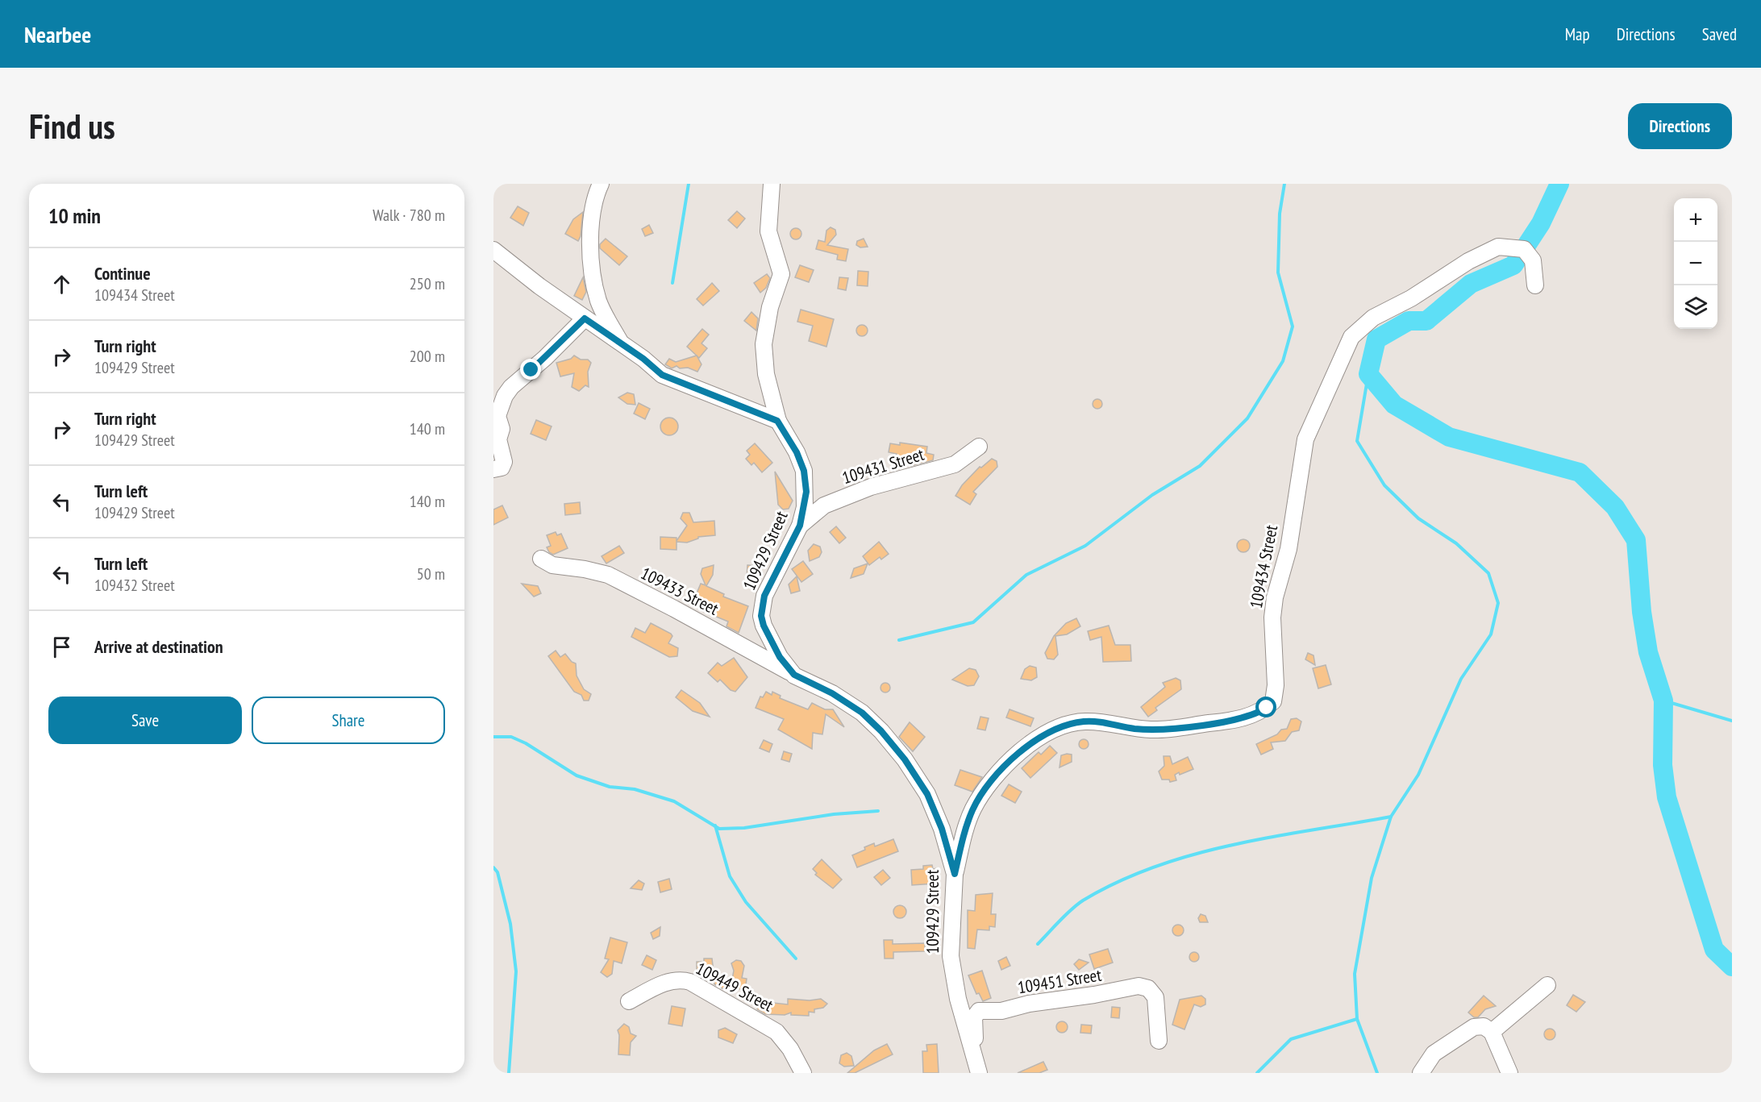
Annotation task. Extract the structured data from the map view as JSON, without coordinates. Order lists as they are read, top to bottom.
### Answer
{
  "streets": {
    "street": [
      "109431 Street",
      "109429 Street",
      "109434 Street",
      "109433 Street",
      "109451 Street",
      "109449 Street"
    ]
  },
  "crossings": [
    ["109431 Street", "109429 Street"],
    ["109429 Street", "109434 Street"],
    ["109429 Street", "109433 Street"],
    ["109429 Street", "109451 Street"]
  ],
  "page": {
    "header": "Nearbee",
    "nav": ["Map", "Directions", "Saved"],
    "buttons": [
      "Directions",
      ["Save", "Share"]
    ],
    "title": "Find us",
    "heading": ["10 min", "Walk · 780 m"],
    "map_buttons": ["+", "−"],
    "list": [
      ["Continue", "109434 Street", "250 m"],
      ["Turn right", "109429 Street", "200 m"],
      ["Turn right", "109429 Street", "140 m"],
      ["Turn left", "109429 Street", "140 m"],
      ["Turn left", "109432 Street", "50 m"],
      "Arrive at destination"
    ]
  }
}
